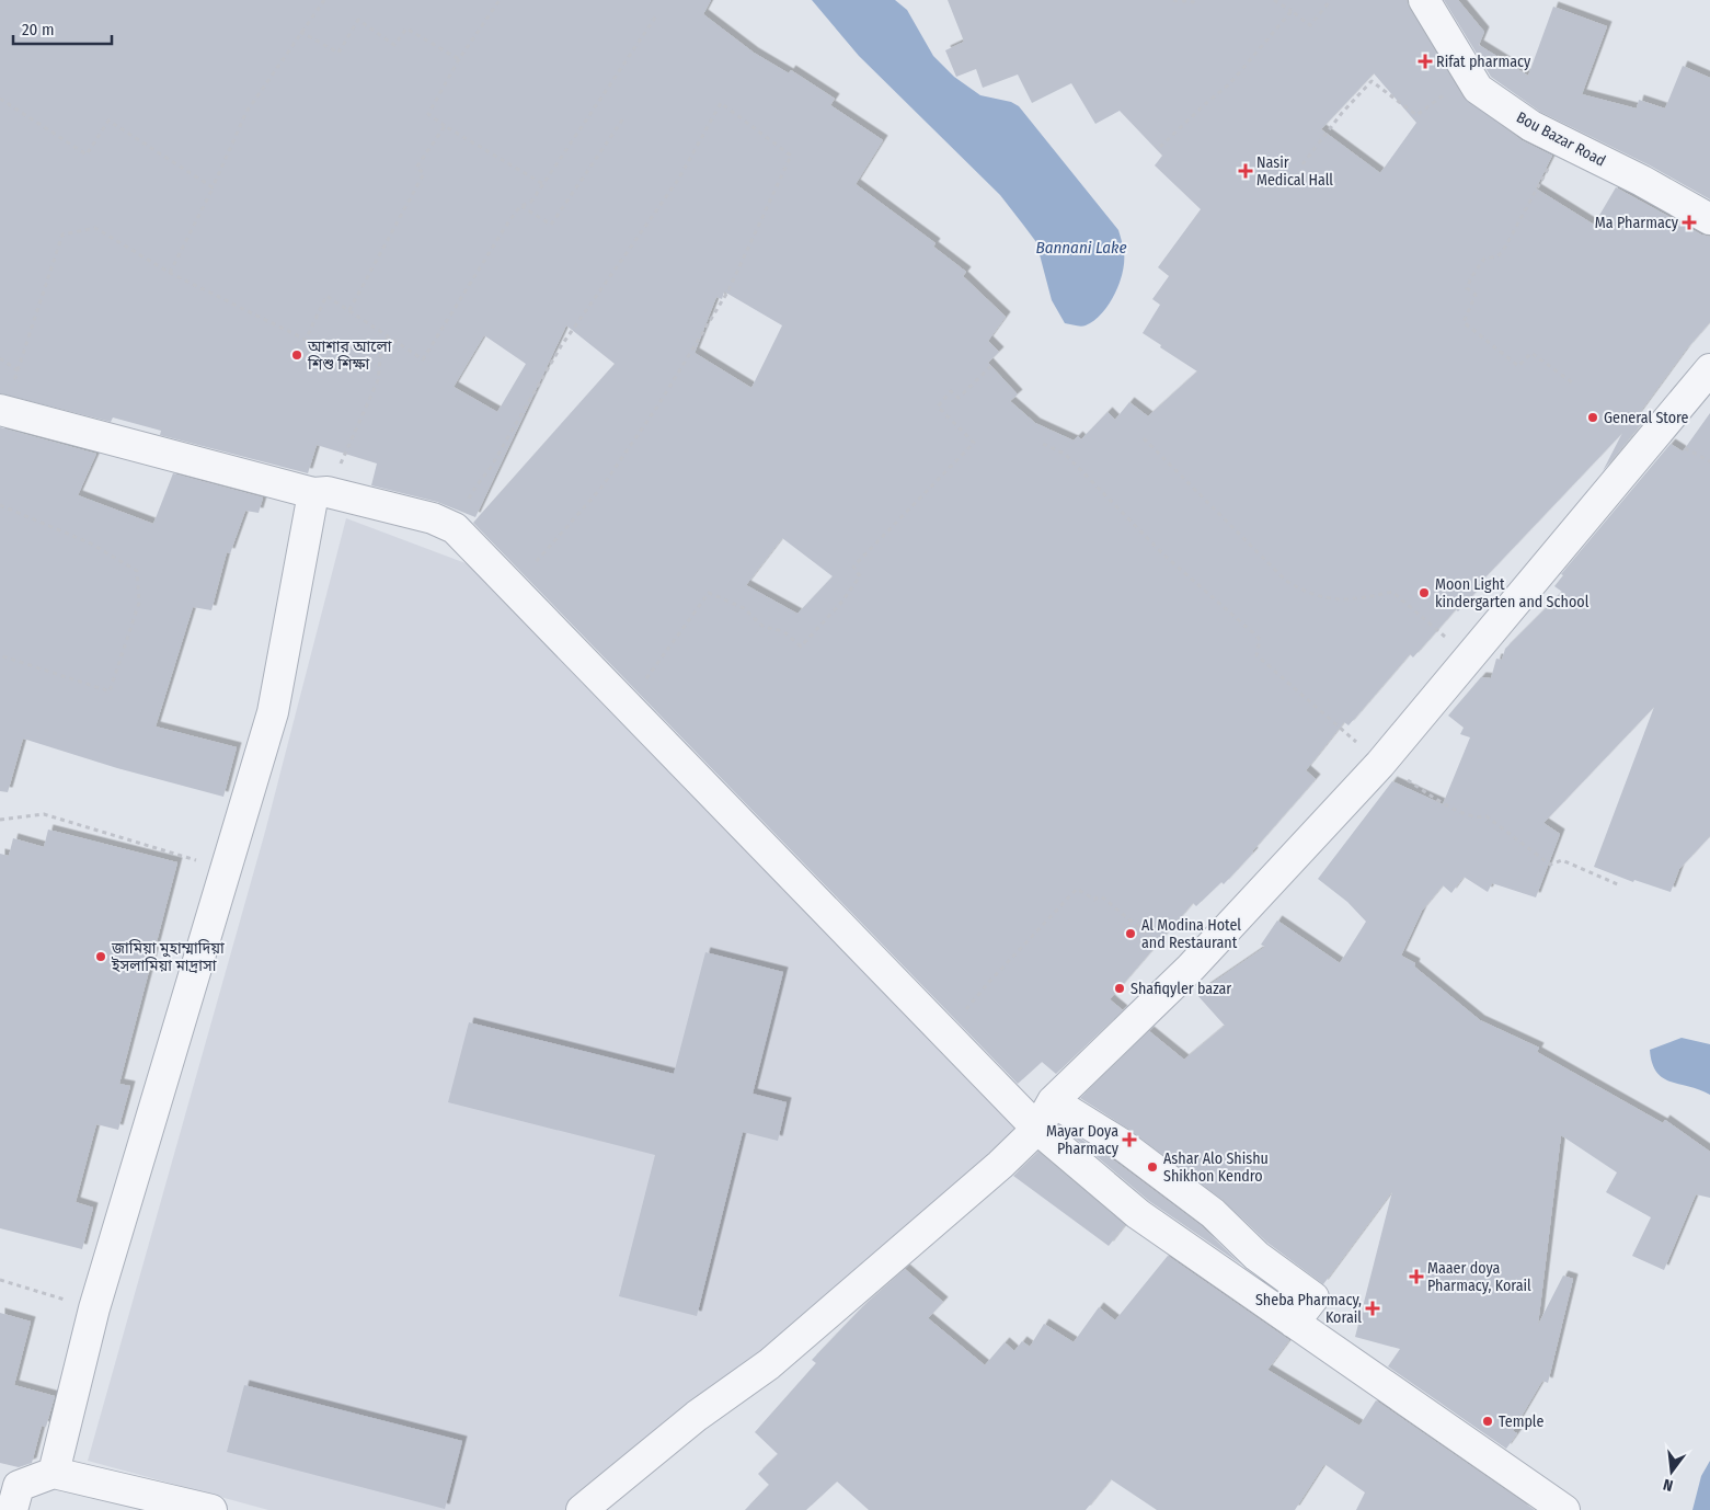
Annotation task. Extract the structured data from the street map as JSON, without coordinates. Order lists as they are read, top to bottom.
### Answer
{
  "streets": {
    "street": ["Bou Bazar Road"]
  },
  "water": ["Bannani Lake"],
  "places": {
    "health": [
      "Rifat pharmacy",
      "Nasir Medical Hall",
      "Ma Pharmacy",
      "Mayar Doya Pharmacy",
      "Maaer doya Pharmacy, Korail",
      "Sheba Pharmacy, Korail"
    ],
    "other": [
      "আশার আলো শিশু শিক্ষা",
      "General Store",
      "Moon Light kindergarten and School",
      "Al Modina Hotel and Restaurant",
      "জামিয়া মুহাম্মাদিয়া ইসলামিয়া মাদ্রাসা",
      "Shafiqyler bazar",
      "Ashar Alo Shishu Shikhon Kendro",
      "Temple"
    ]
  },
  "scale_bar": "20 m",
  "north": "bottom"
}
